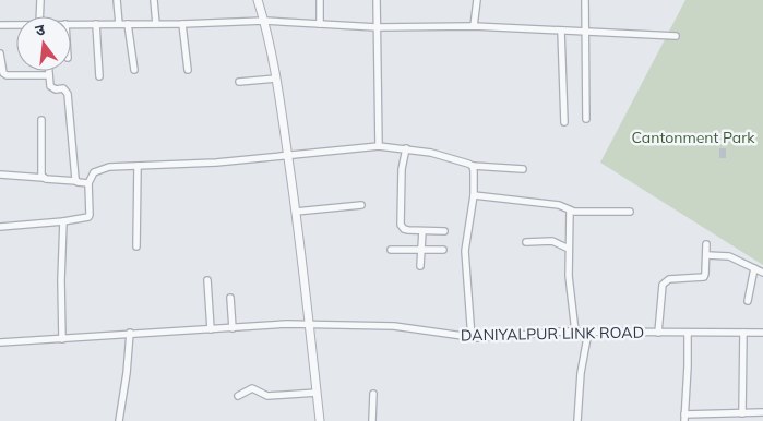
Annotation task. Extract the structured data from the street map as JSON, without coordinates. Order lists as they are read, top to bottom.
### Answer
{
  "streets": {
    "street": ["DANIYALPUR LINK ROAD"]
  },
  "parks": ["Cantonment Park"],
  "north": "top"
}
